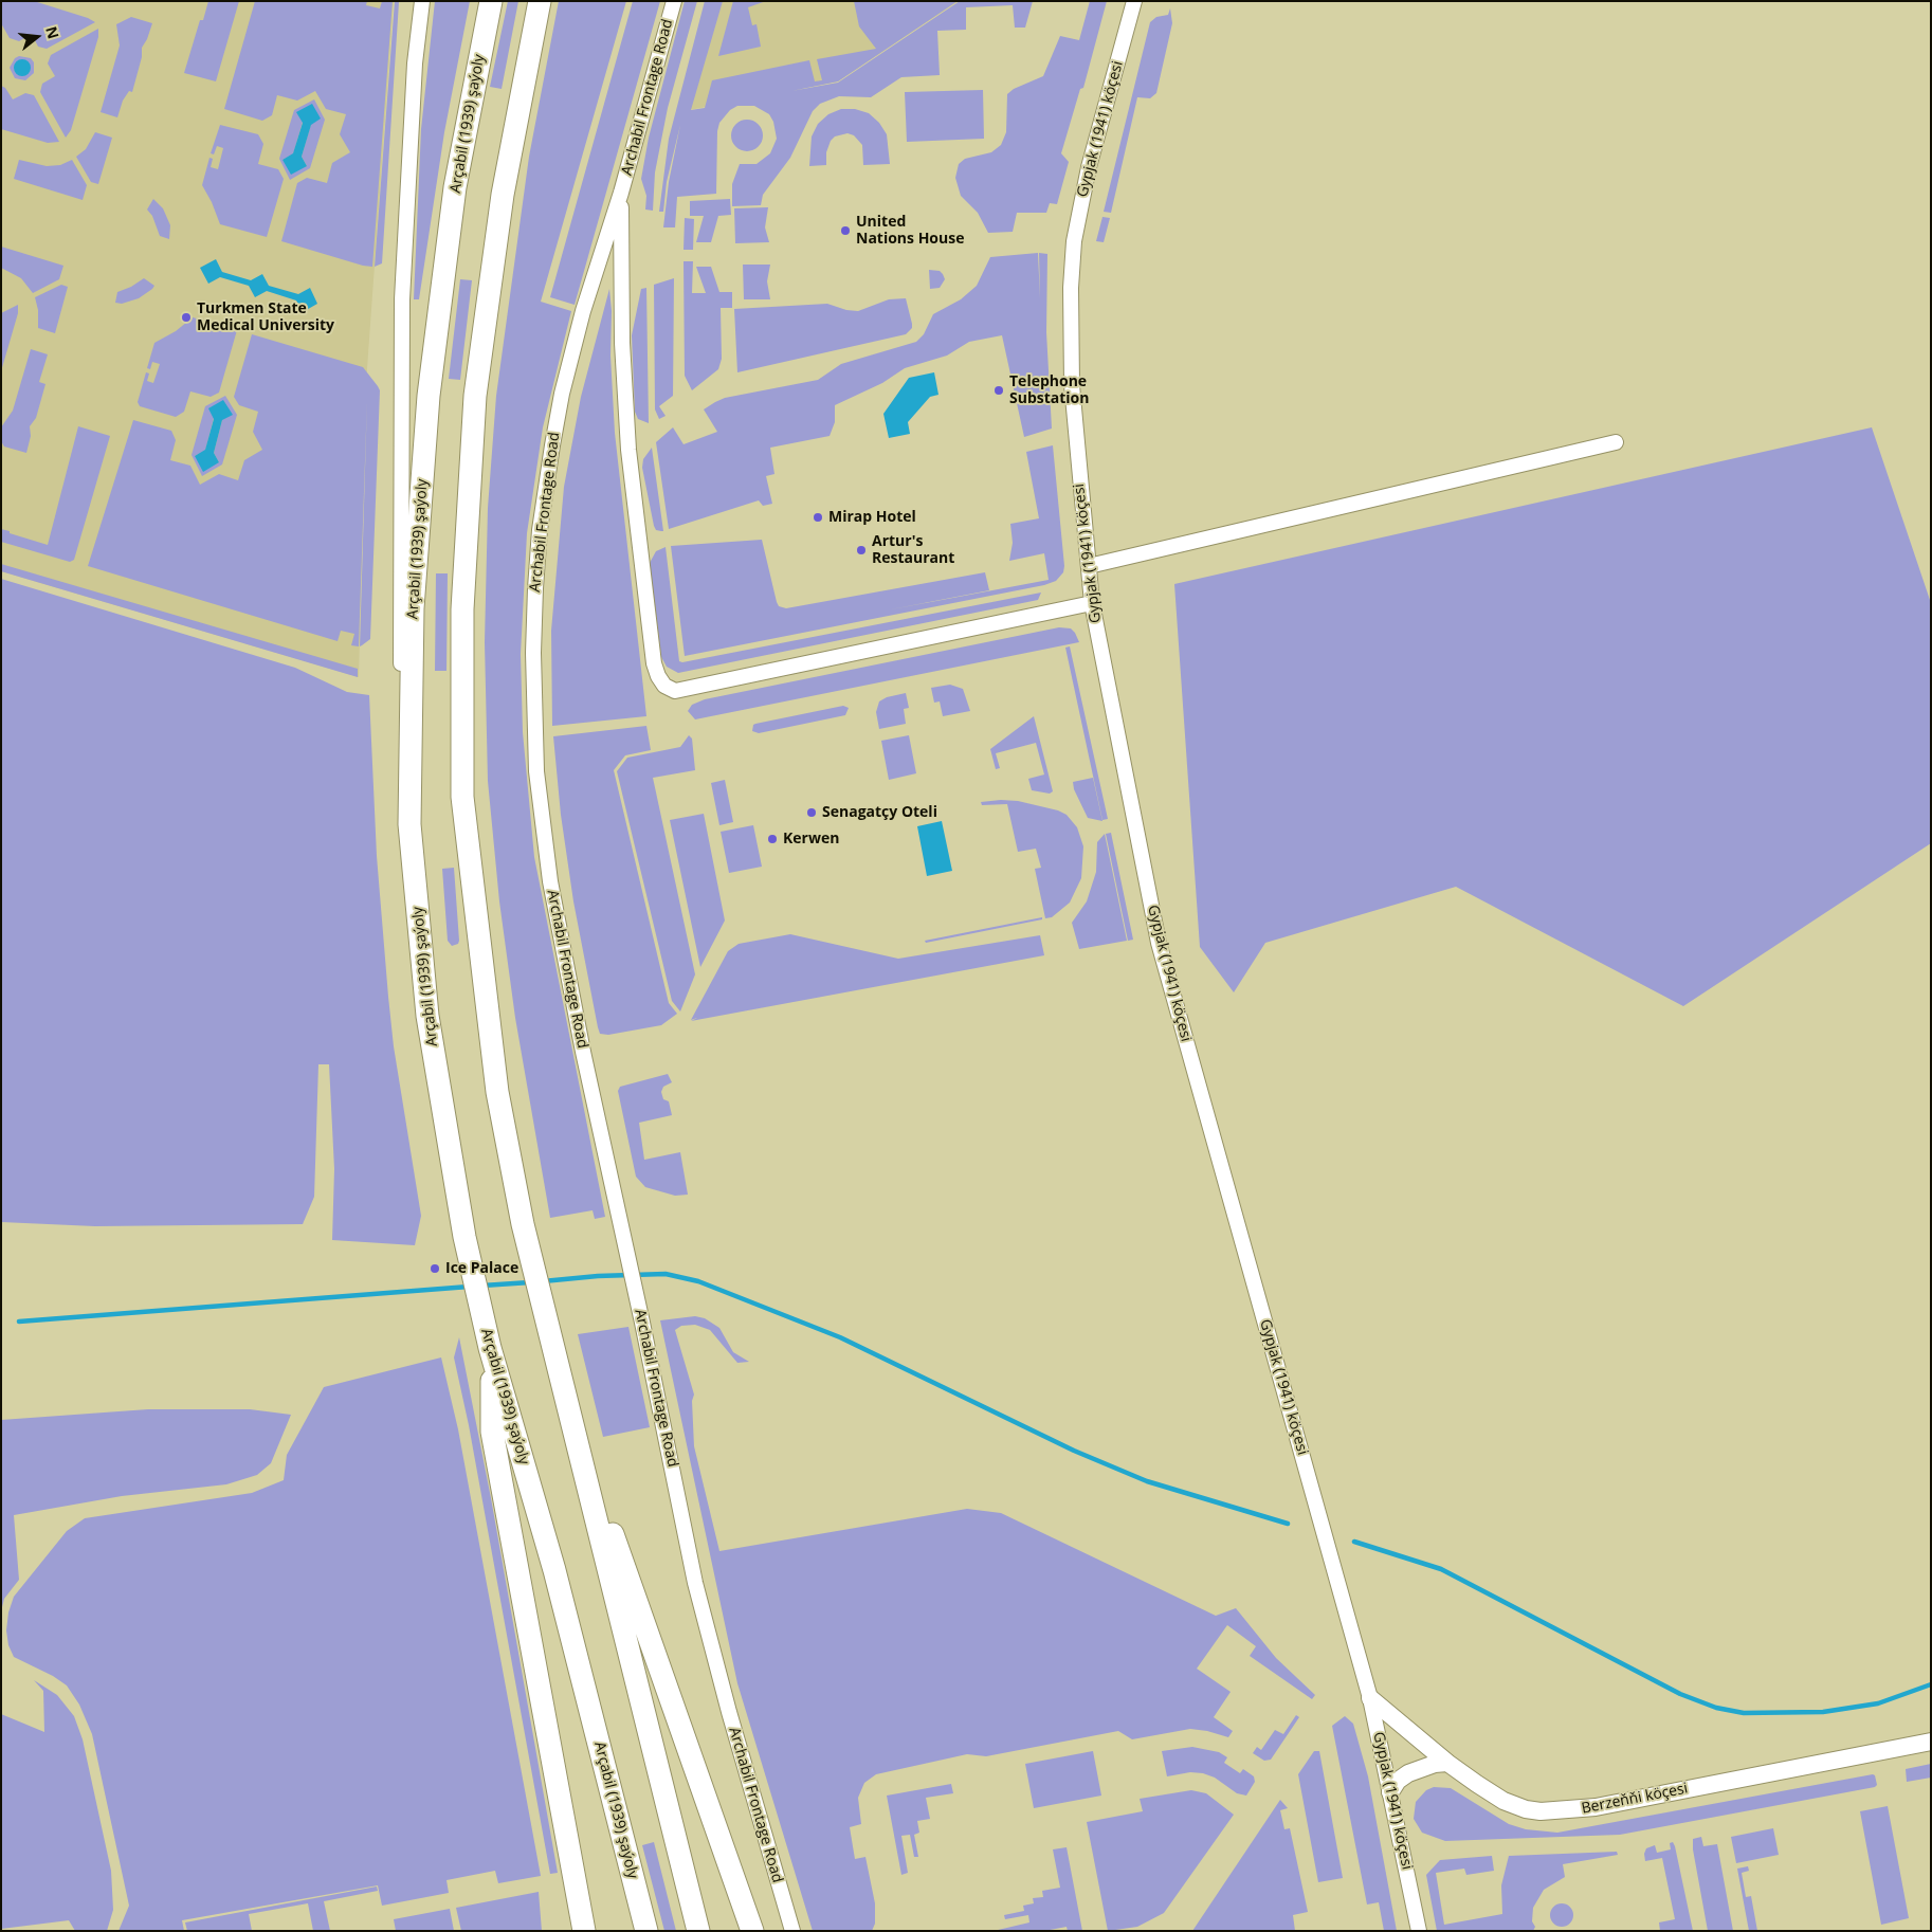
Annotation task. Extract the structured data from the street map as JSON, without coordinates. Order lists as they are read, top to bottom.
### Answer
{
  "streets": {
    "main road": ["Arçabil (1939) şaýoly"],
    "street": ["Archabil Frontage Road", "Gypjak (1941) köçesi", "Berzeňňi köçesi"]
  },
  "crossings": [
    ["Gypjak (1941) köçesi", "Berzeňňi köçesi"]
  ],
  "places": [
    "United Nations House",
    "Turkmen State Medical University",
    "Telephone Substation",
    "Mirap Hotel",
    "Artur's Restaurant",
    "Senagatçy Oteli",
    "Kerwen",
    "Ice Palace"
  ],
  "north": "right"
}
